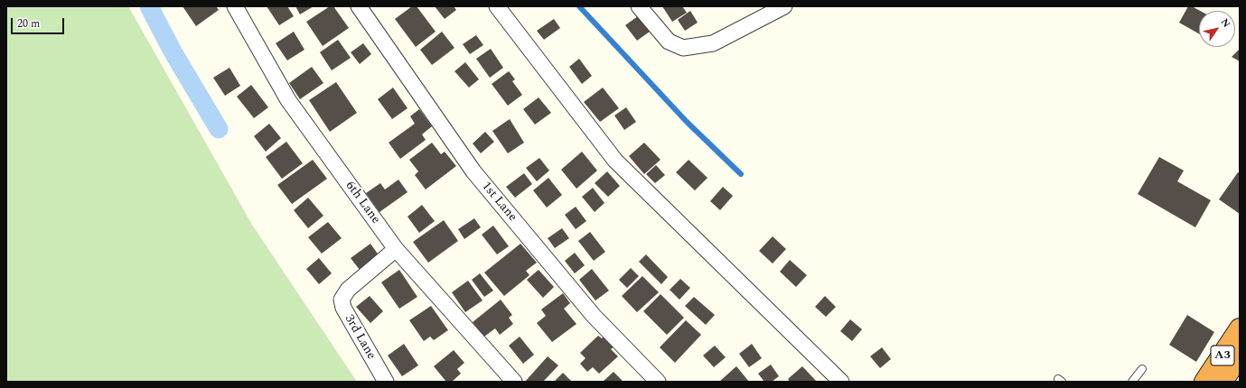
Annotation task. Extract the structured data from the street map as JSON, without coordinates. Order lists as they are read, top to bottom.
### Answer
{
  "streets": {
    "highway": ["A3"],
    "street": ["1st Lane", "6th Lane", "3rd Lane"]
  },
  "crossings": [
    ["6th Lane", "3rd Lane"]
  ],
  "scale_bar": "20 m",
  "north": "top right"
}
